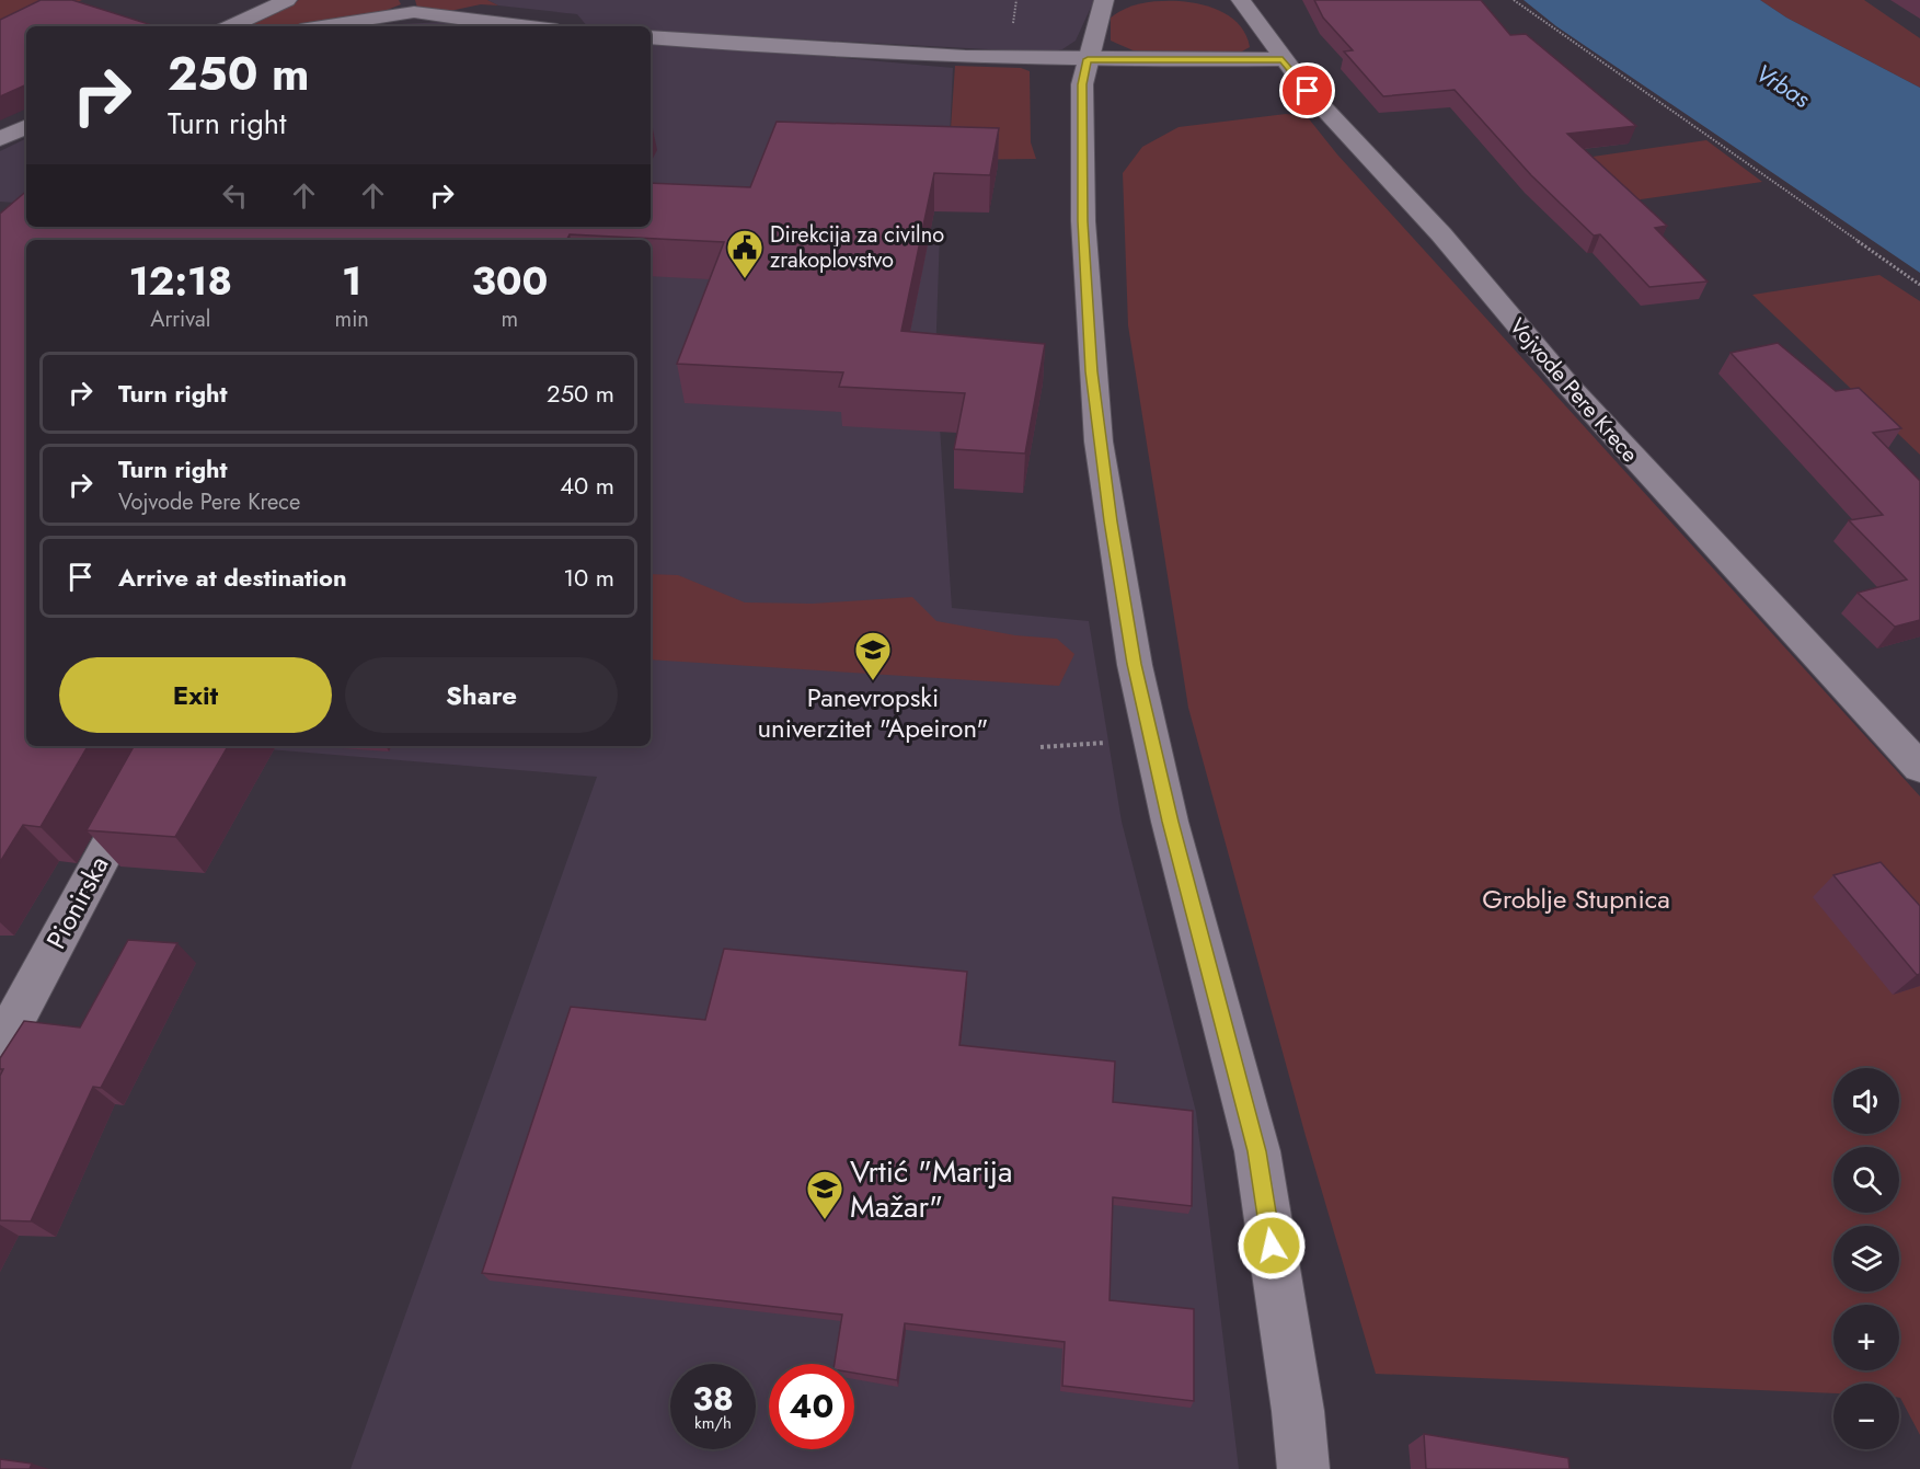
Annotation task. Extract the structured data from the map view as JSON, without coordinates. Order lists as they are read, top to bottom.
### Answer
{
  "streets": {
    "street": ["Vojvode Pere Krece", "Pionirska"]
  },
  "water": ["Vrbas"],
  "parks": ["Groblje Stupnica"],
  "places": {
    "public building": ["Direkcija za civilno zrakoplovstvo"],
    "school or university": ["Panevropski univerzitet \"Apeiron\"", "Vrtić \"Marija Mažar\""]
  },
  "page": {
    "turn": ["250 m", "Turn right"],
    "eta": [
      "12:18",
      "Arrival",
      "1",
      "min",
      "300",
      "m"
    ],
    "list": [
      {
        "name": "Turn right",
        "value": "250 m"
      },
      {
        "name": "Turn right",
        "note": "Vojvode Pere Krece",
        "value": "40 m"
      },
      {
        "name": "Arrive at destination",
        "value": "10 m"
      }
    ],
    "buttons": ["Exit", "Share"],
    "map_buttons": ["+", "−"],
    "speed": "38 km/h",
    "limit": "40"
  }
}
